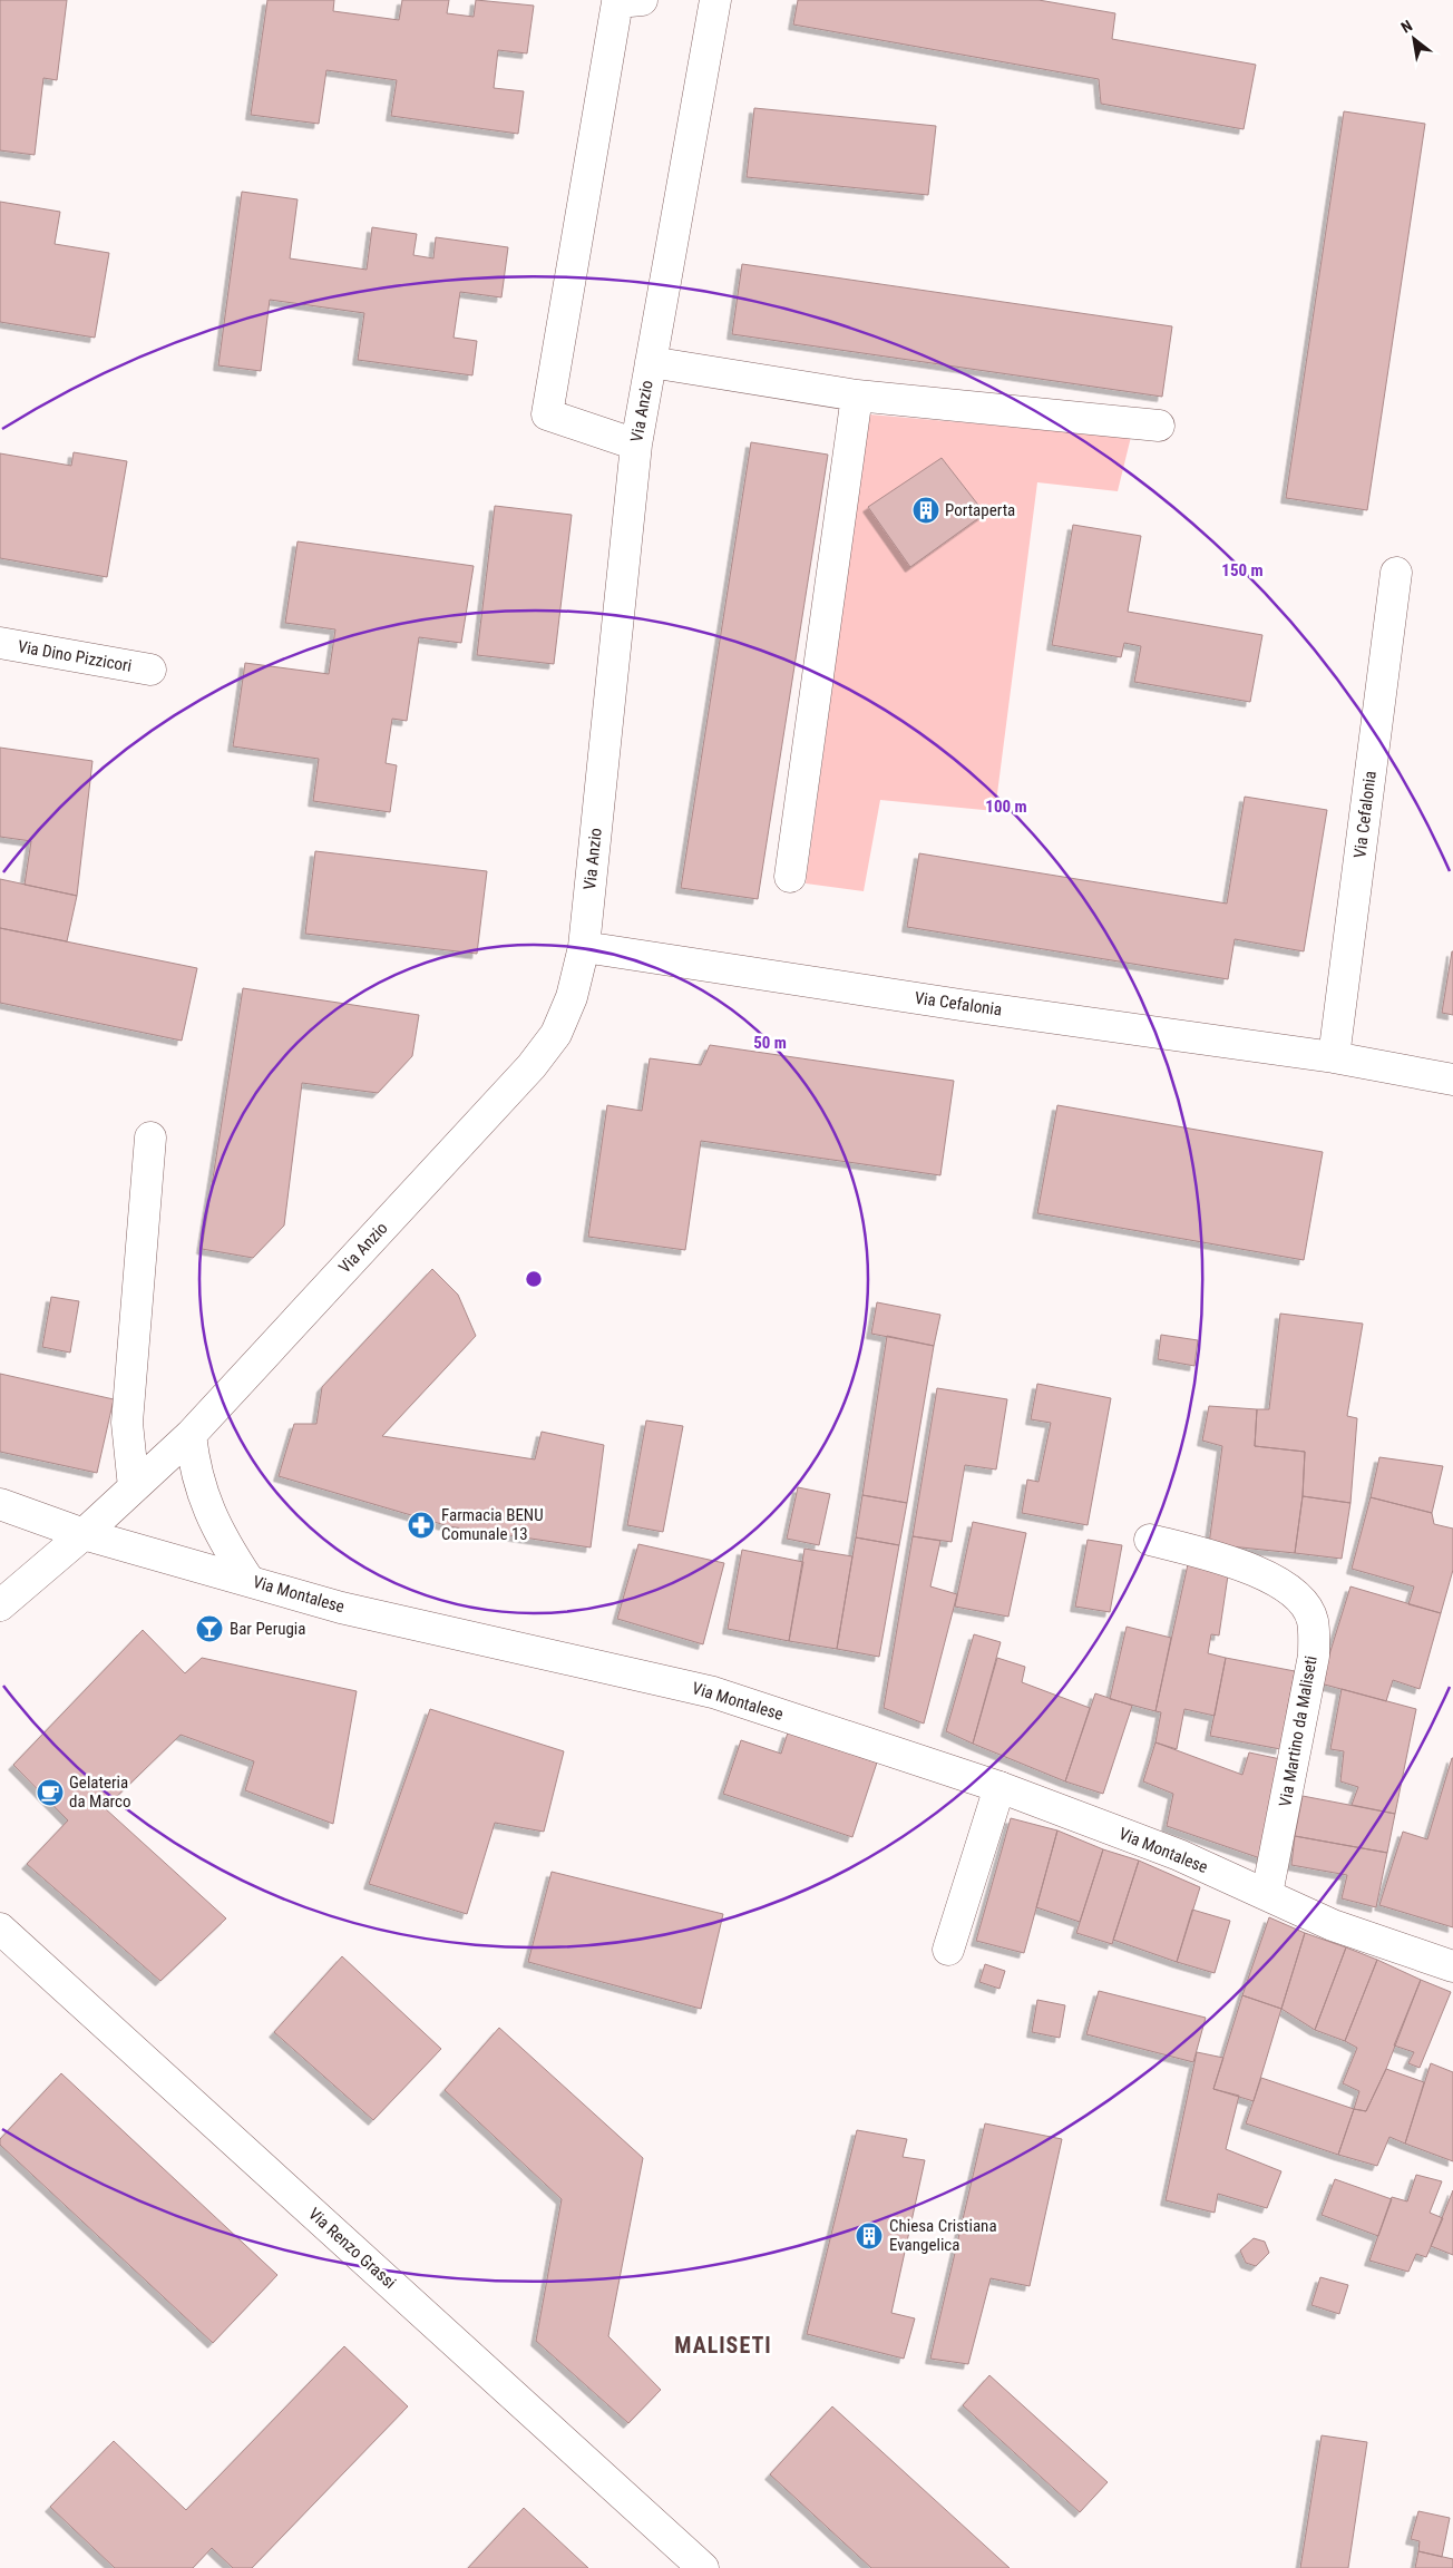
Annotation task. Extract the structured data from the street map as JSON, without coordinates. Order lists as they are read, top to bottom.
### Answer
{
  "streets": {
    "street": [
      "Via Anzio",
      "Via Dino Pizzicori",
      "Via Cefalonia",
      "Via Montalese",
      "Via Martino da Maliseti",
      "Via Renzo Grassi"
    ]
  },
  "crossings": [
    ["Via Anzio", "Via Cefalonia"],
    ["Via Anzio", "Via Montalese"],
    ["Via Montalese", "Via Martino da Maliseti"]
  ],
  "districts": ["MALISETI"],
  "places": {
    "building": ["Portaperta", "Chiesa Cristiana Evangelica"],
    "pharmacy": ["Farmacia BENU Comunale 13"],
    "bar": ["Bar Perugia"],
    "cafe": ["Gelateria da Marco"]
  },
  "north": "top left",
  "rings": ["150 m", "100 m", "50 m"]
}
